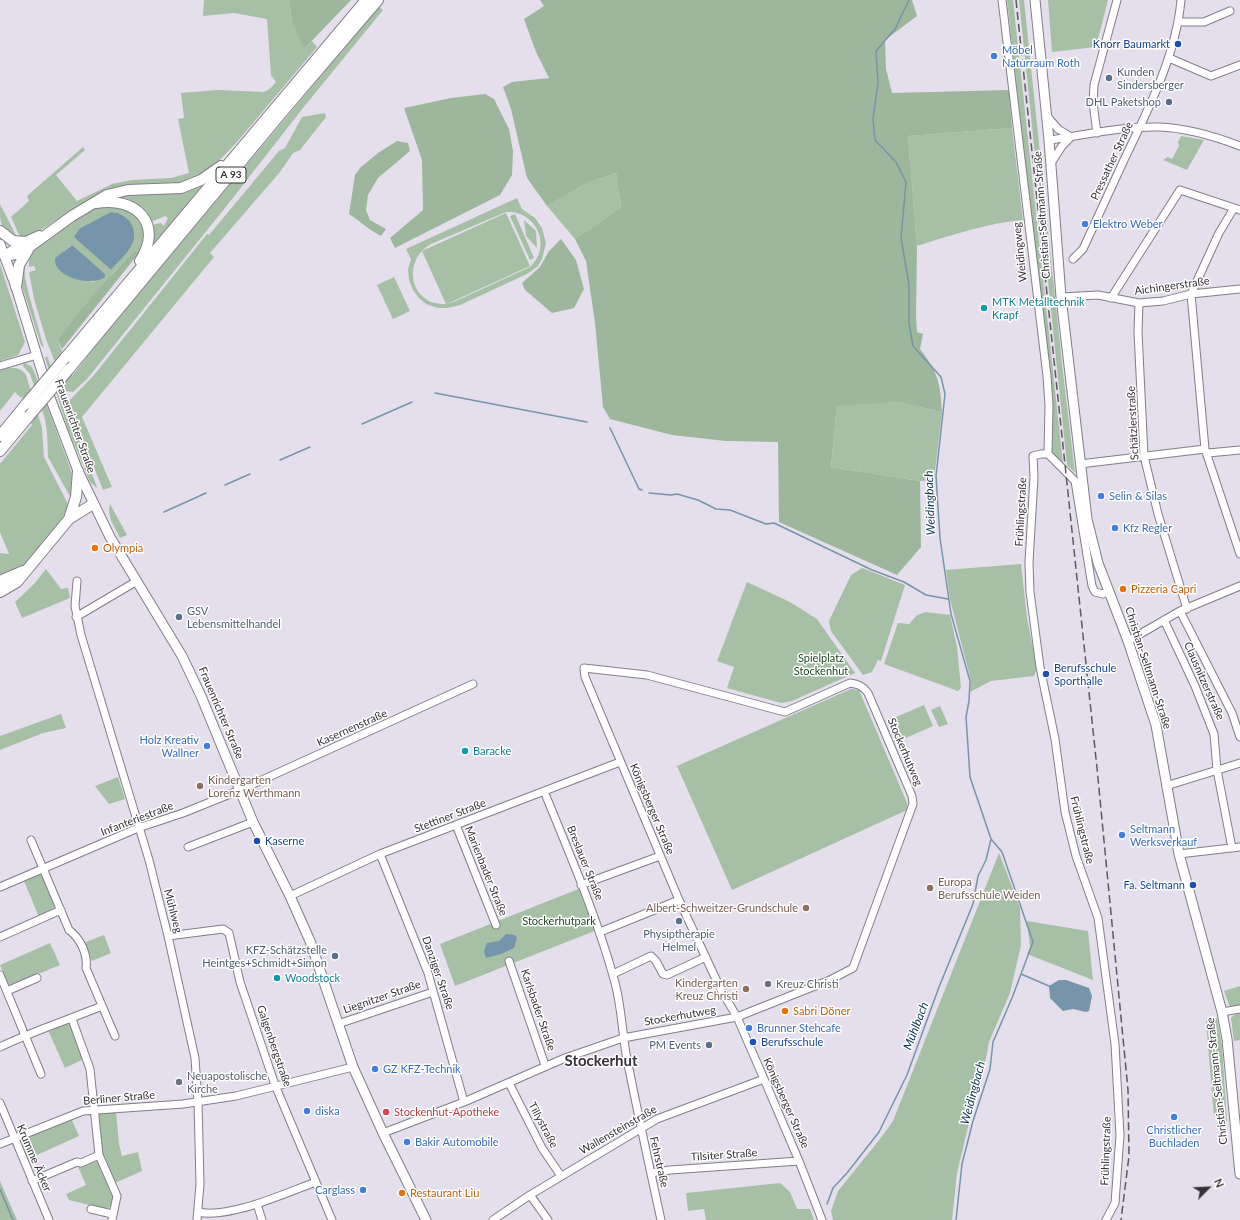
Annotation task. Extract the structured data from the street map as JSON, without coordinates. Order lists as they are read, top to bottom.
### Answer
{
  "streets": {
    "highway": ["A 93"],
    "main road": ["Christian-Seltmann-Straße", "Frauenrichter Straße"],
    "street": [
      "Pressather Straße",
      "Weidingweg",
      "Aichingerstraße",
      "Schätzlerstraße",
      "Frühlingstraße",
      "Clausnitzerstraße",
      "Kasernenstraße",
      "Stockerhutweg",
      "Königsberger Straße",
      "Stettiner Straße",
      "Infanteriestraße",
      "Breslauer Straße",
      "Marienbader Straße",
      "Mühlweg",
      "Danziger Straße",
      "Liegnitzer Straße",
      "Karlsbader Straße",
      "Galgenbergstraße",
      "Berliner Straße",
      "Tillystraße",
      "Wallensteinstraße",
      "Tilsiter Straße",
      "Krumme Äcker",
      "Fehrstraße"
    ]
  },
  "crossings": [
    ["Christian-Seltmann-Straße", "Aichingerstraße"],
    ["Weidingweg", "Frühlingstraße"],
    ["Aichingerstraße", "Schätzlerstraße"],
    ["Frauenrichter Straße", "Kasernenstraße"],
    ["Frauenrichter Straße", "Stockerhutweg"],
    ["Frauenrichter Straße", "Stettiner Straße"],
    ["Frauenrichter Straße", "Infanteriestraße"],
    ["Frauenrichter Straße", "Liegnitzer Straße"],
    ["Frauenrichter Straße", "Berliner Straße"],
    ["Kasernenstraße", "Infanteriestraße"],
    ["Stockerhutweg", "Königsberger Straße"],
    ["Stockerhutweg", "Breslauer Straße"],
    ["Stockerhutweg", "Danziger Straße"],
    ["Stockerhutweg", "Karlsbader Straße"],
    ["Stockerhutweg", "Tillystraße"],
    ["Stockerhutweg", "Fehrstraße"],
    ["Königsberger Straße", "Stettiner Straße"],
    ["Königsberger Straße", "Wallensteinstraße"],
    ["Königsberger Straße", "Tilsiter Straße"],
    ["Stettiner Straße", "Breslauer Straße"],
    ["Stettiner Straße", "Marienbader Straße"],
    ["Stettiner Straße", "Danziger Straße"],
    ["Infanteriestraße", "Mühlweg"],
    ["Breslauer Straße", "Fehrstraße"],
    ["Mühlweg", "Galgenbergstraße"],
    ["Mühlweg", "Berliner Straße"],
    ["Danziger Straße", "Liegnitzer Straße"],
    ["Galgenbergstraße", "Berliner Straße"],
    ["Berliner Straße", "Krumme Äcker"],
    ["Tillystraße", "Wallensteinstraße"],
    ["Wallensteinstraße", "Fehrstraße"],
    ["Tilsiter Straße", "Fehrstraße"]
  ],
  "districts": ["Stockerhut"],
  "water": ["Weidingbach", "Mühlbach"],
  "parks": ["Spielplatz Stockenhut", "Stockerhutpark"],
  "places": [
    "Knorr Baumarkt",
    "Möbel Naturraum Roth",
    "Kunden Sindersberger",
    "DHL Paketshop",
    "Elektro Weber",
    "MTK Metalltechnik Krapf",
    "Selin & Silas",
    "Kfz Regler",
    "Olympia",
    "Pizzeria Capri",
    "GSV Lebensmittelhandel",
    "Berufsschule Sporthalle",
    "Holz Kreativ Wallner",
    "Baracke",
    "Kindergarten Lorenz Werthmann",
    "Seltmann Werksverkauf",
    "Kaserne",
    "Fa. Seltmann",
    "Europa Berufsschule Weiden",
    "Albert-Schweitzer-Grundschule",
    "Physiptherapie Helmel",
    "KFZ-Schätzstelle Heintges+Schmidt+Simon",
    "Woodstock",
    "Kreuz Christi",
    "Kindergarten Kreuz Christi",
    "Sabri Döner",
    "Brunner Stehcafe",
    "Berufsschule",
    "PM Events",
    "GZ KFZ-Technik",
    "Neuapostolische Kirche",
    "diska",
    "Stockenhut-Apotheke",
    "Christlicher Buchladen",
    "Bakir Automobile",
    "Carglass",
    "Restaurant Liu"
  ],
  "north": "top right"
}
